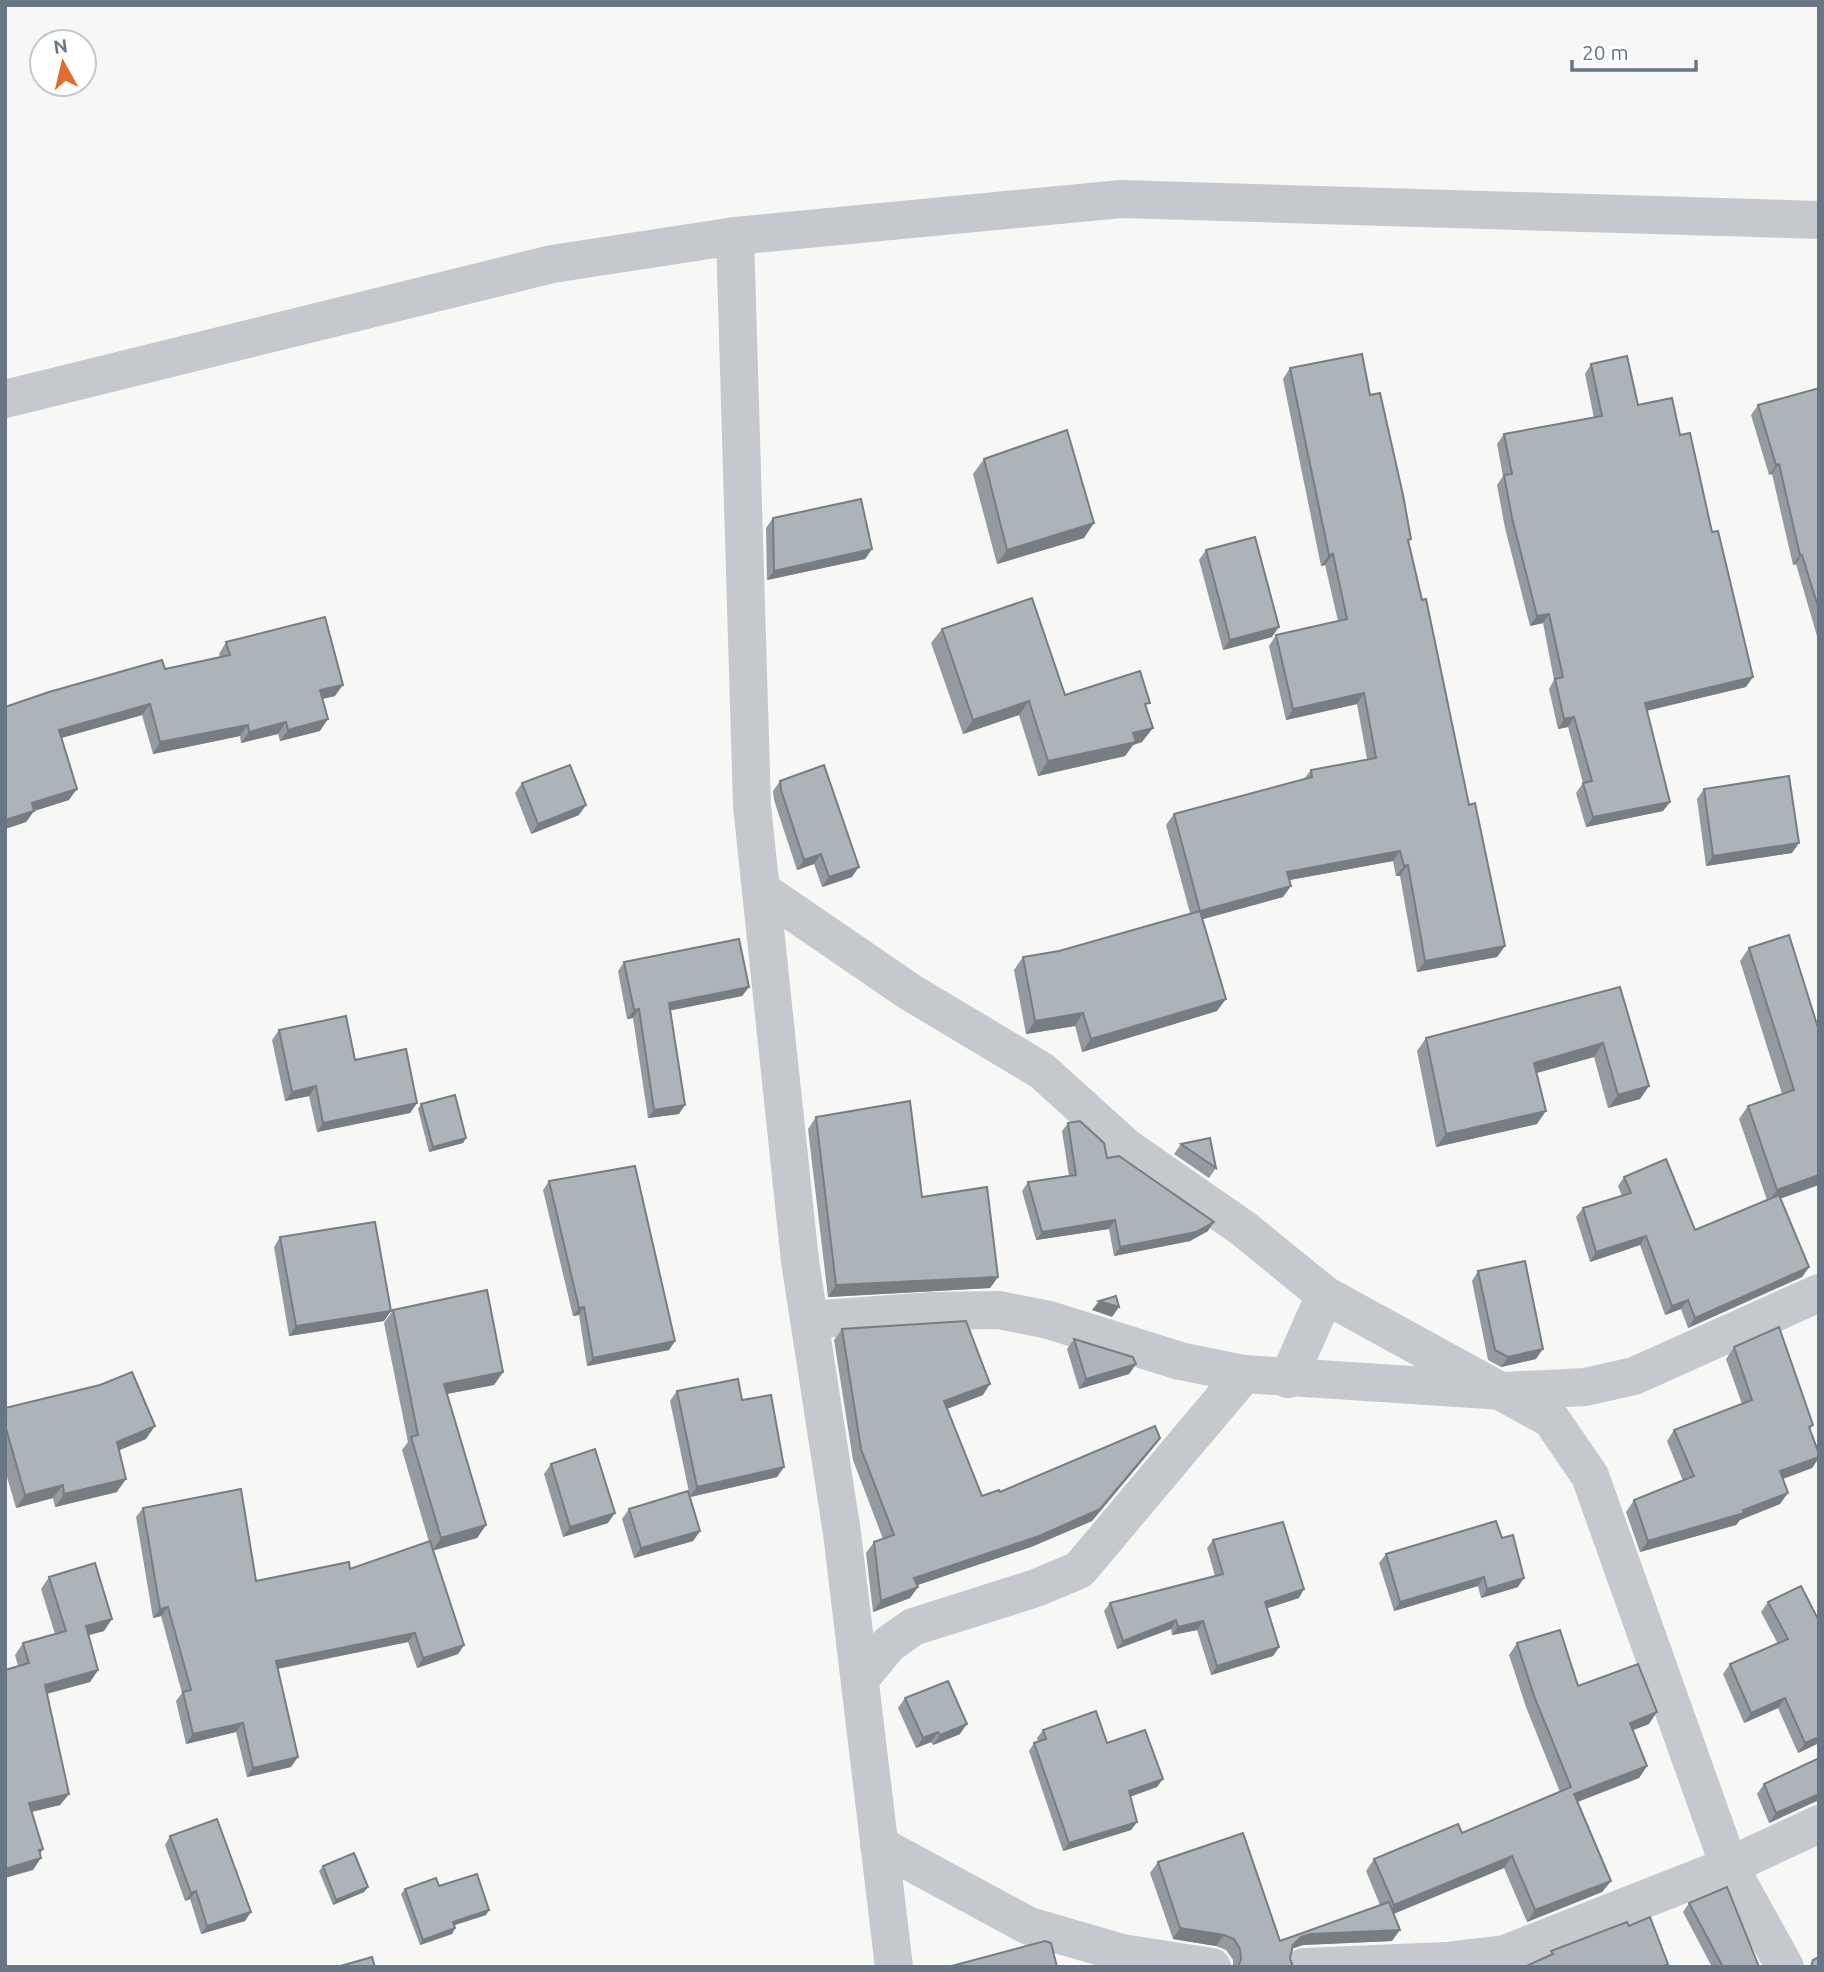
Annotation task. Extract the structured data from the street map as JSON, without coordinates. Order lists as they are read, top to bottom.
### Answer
{
  "scale_bar": "20 m",
  "north": "top"
}
